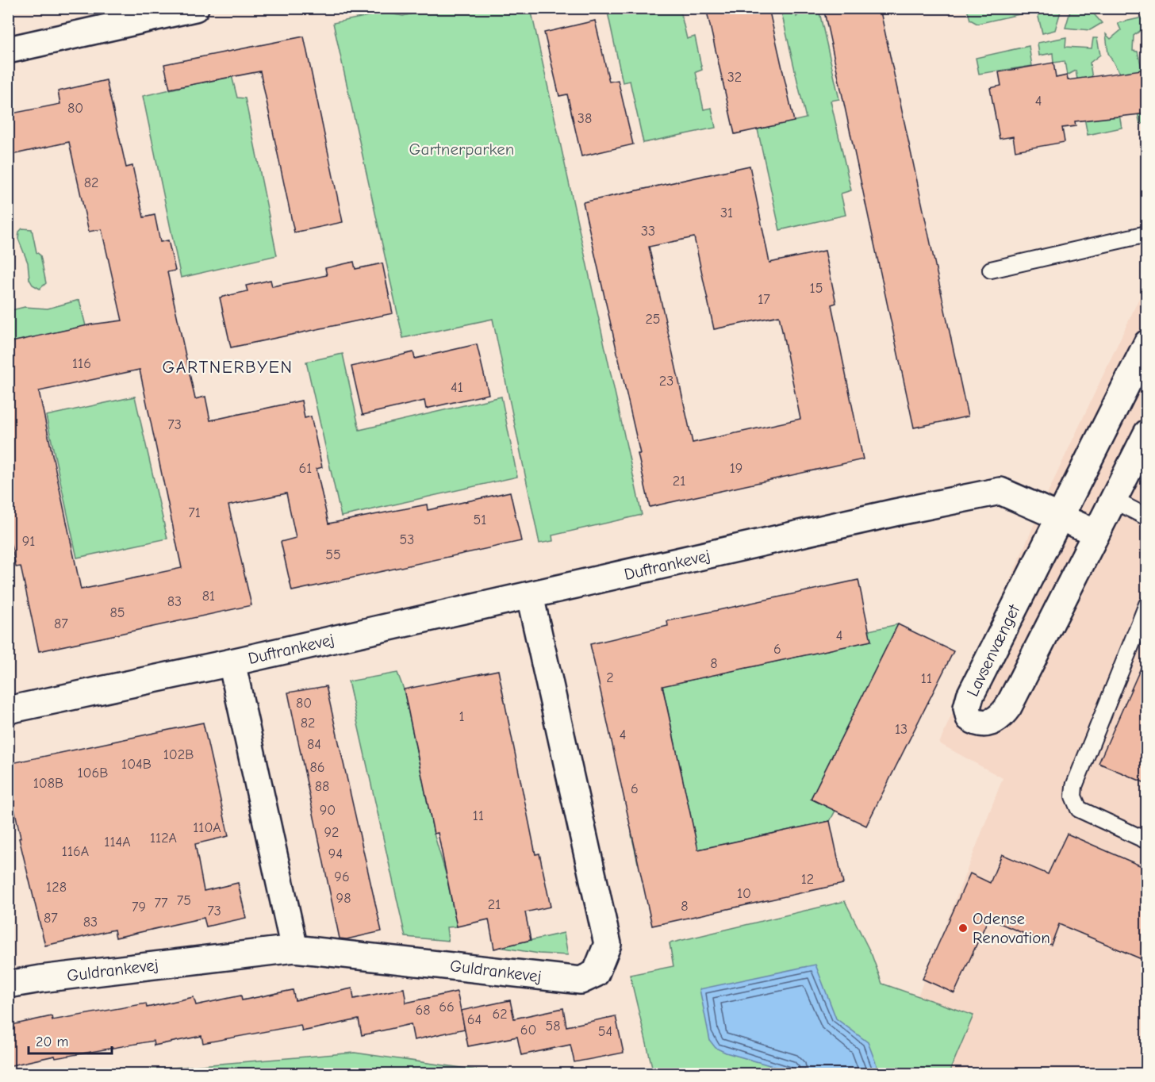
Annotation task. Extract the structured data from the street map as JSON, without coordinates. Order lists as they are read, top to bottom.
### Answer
{
  "streets": {
    "street": ["Duftrankevej", "Lavsenvænget", "Guldrankevej"]
  },
  "crossings": [
    ["Duftrankevej", "Lavsenvænget"],
    ["Duftrankevej", "Guldrankevej"]
  ],
  "districts": ["GARTNERBYEN"],
  "parks": ["Gartnerparken"],
  "places": ["Odense Renovation"],
  "house_numbers": [
    "32",
    "4",
    "80",
    "38",
    "82",
    "31",
    "33",
    "15",
    "17",
    "25",
    "116",
    "23",
    "41",
    "73",
    "61",
    "19",
    "21",
    "71",
    "51",
    "53",
    "91",
    "55",
    "81",
    "83",
    "85",
    "87",
    "4",
    "6",
    "8",
    "2",
    "11",
    "80",
    "1",
    "82",
    "13",
    "4",
    "84",
    "102B",
    "104B",
    "86",
    "106B",
    "108B",
    "88",
    "6",
    "90",
    "11",
    "110A",
    "92",
    "112A",
    "114A",
    "116A",
    "94",
    "96",
    "12",
    "128",
    "10",
    "98",
    "75",
    "77",
    "21",
    "8",
    "79",
    "73",
    "87",
    "83",
    "66",
    "68",
    "62",
    "64",
    "58",
    "60",
    "54"
  ],
  "scale_bar": "20 m"
}
